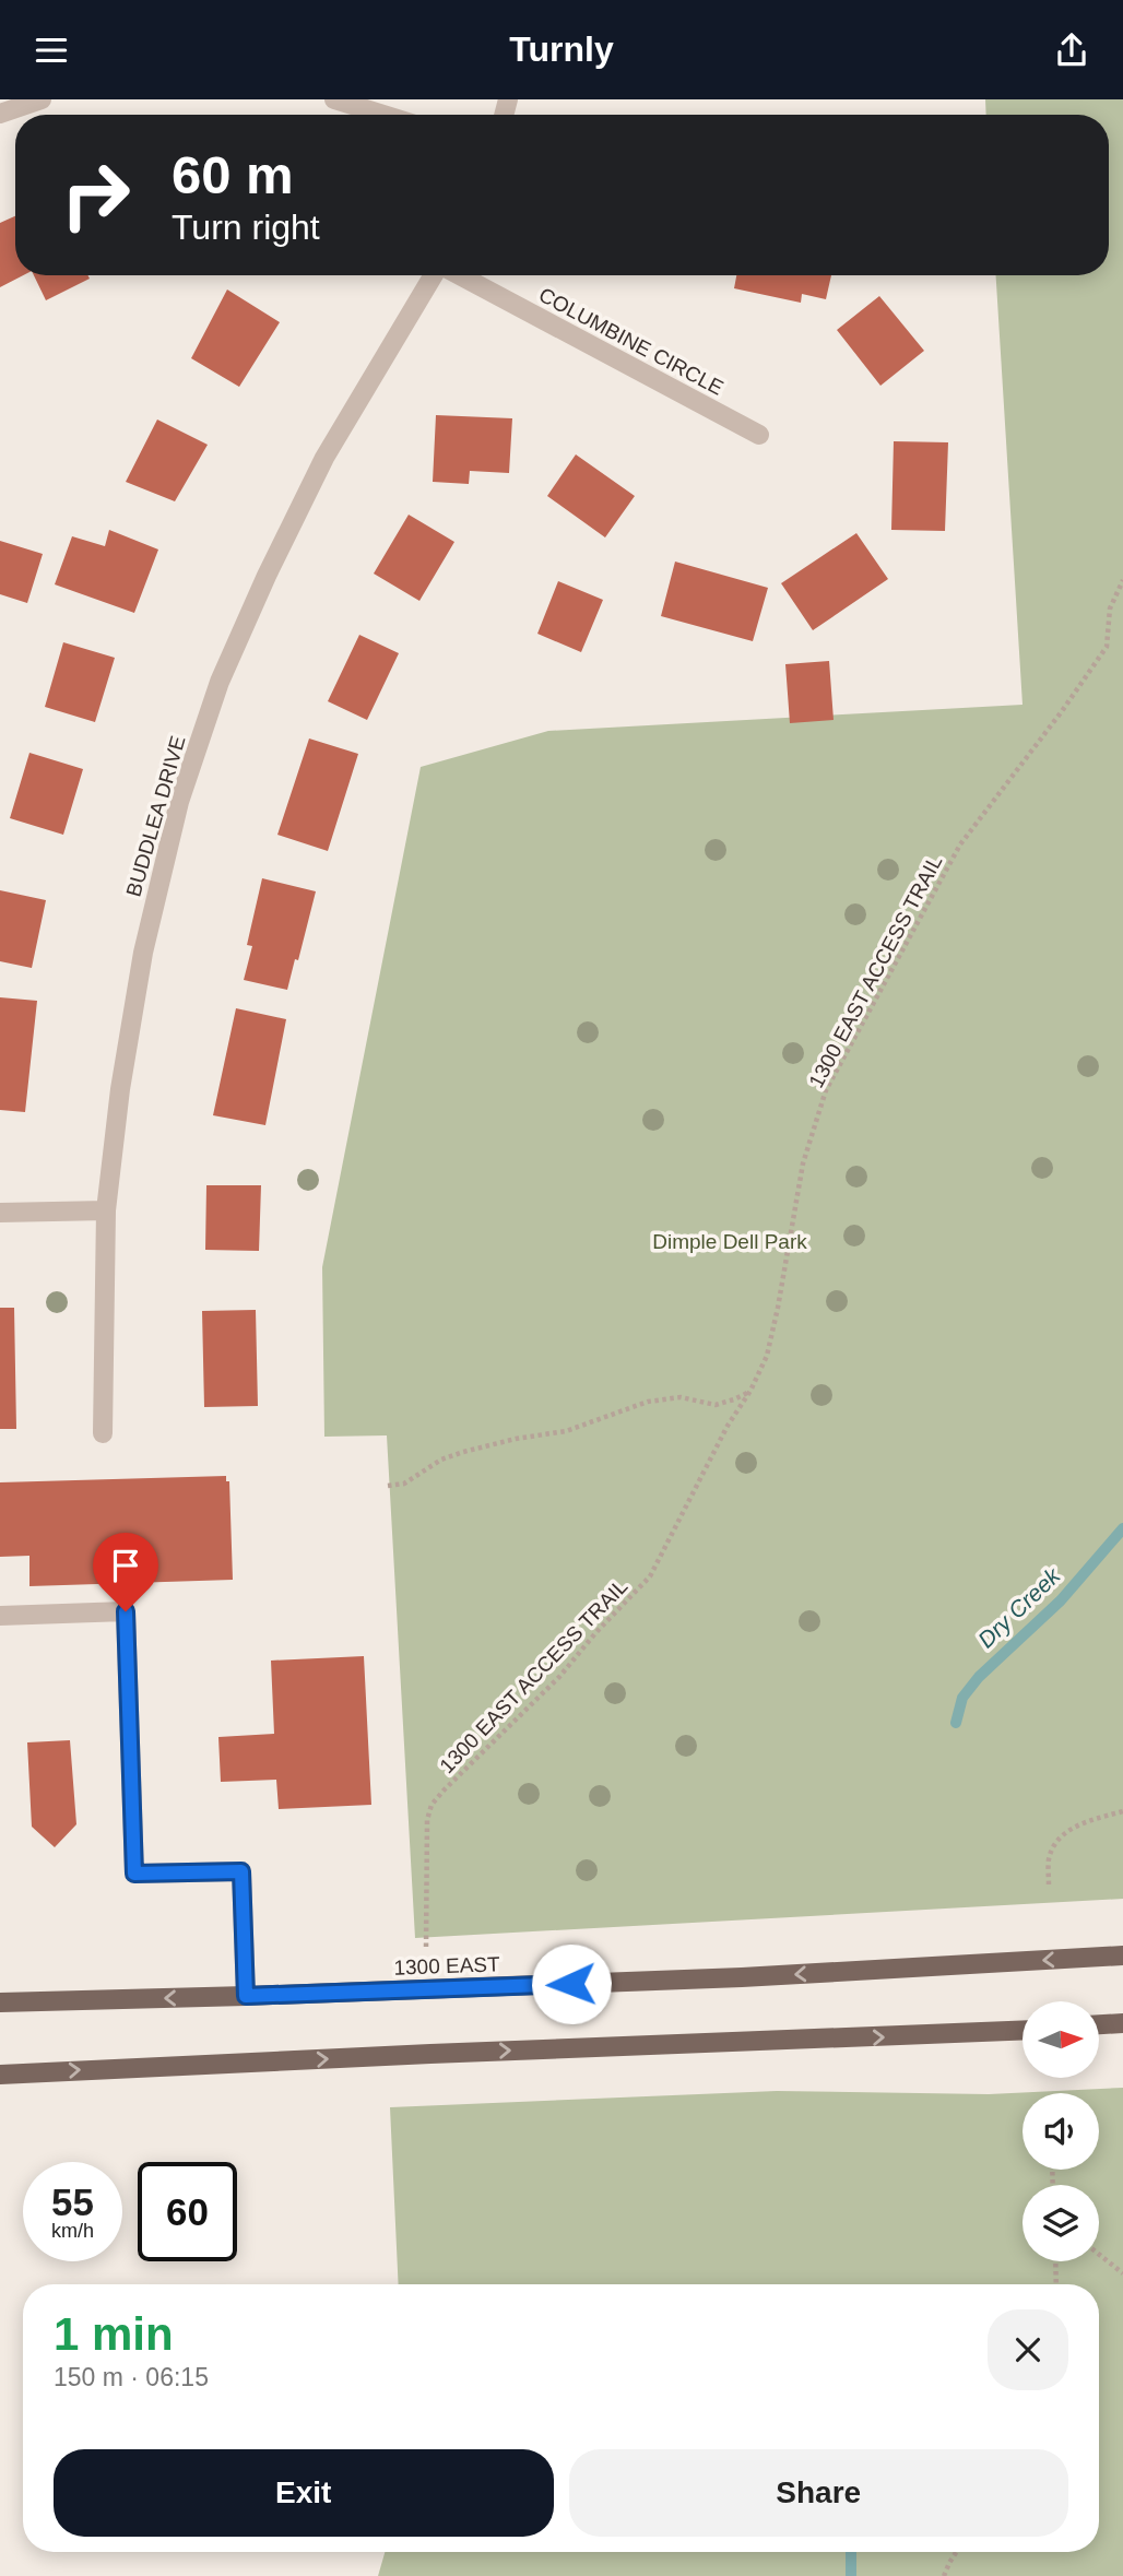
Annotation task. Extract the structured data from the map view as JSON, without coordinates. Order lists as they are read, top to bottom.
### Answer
{
  "streets": {
    "main road": ["1300 EAST"],
    "street": ["COLUMBINE CIRCLE", "BUDDLEA DRIVE"],
    "path": ["1300 EAST ACCESS TRAIL"]
  },
  "water": ["Dry Creek"],
  "parks": ["Dimple Dell Park"],
  "north": "right",
  "page": {
    "header": "Turnly",
    "turn": ["60 m", "Turn right"],
    "speed": "55 km/h",
    "limit": "60",
    "heading": ["1 min", "150 m · 06:15"],
    "buttons": ["Exit", "Share"]
  }
}
